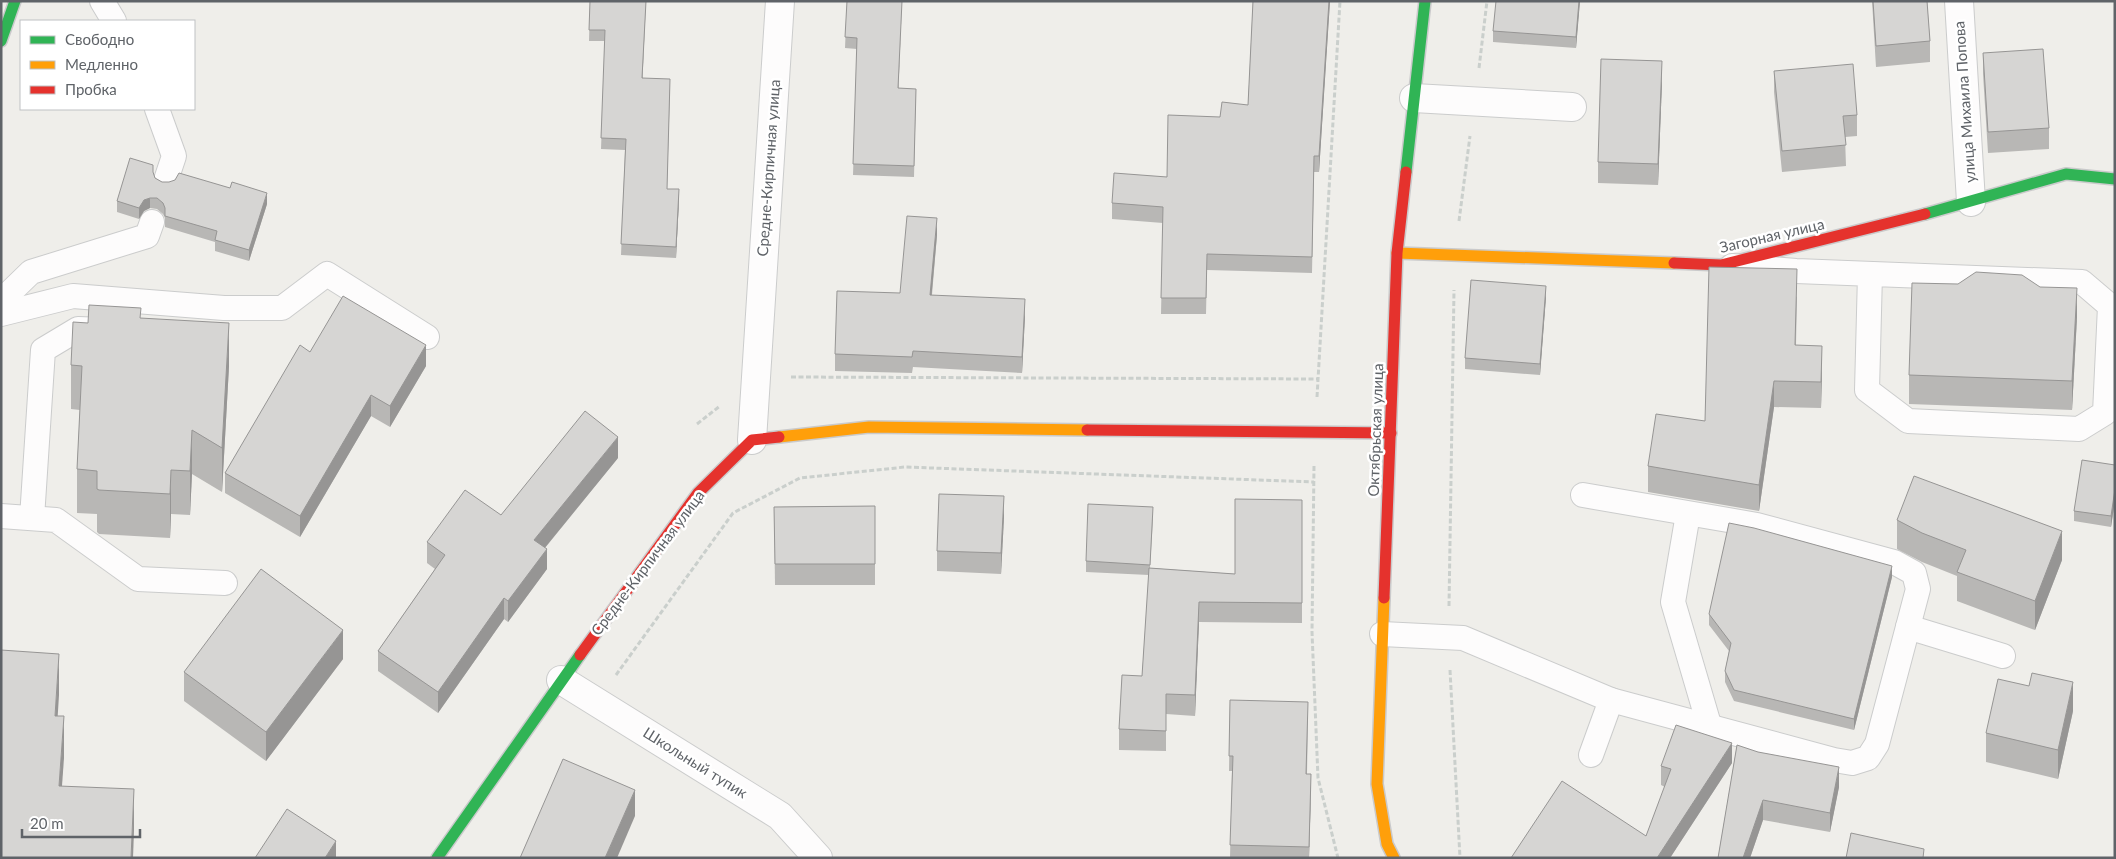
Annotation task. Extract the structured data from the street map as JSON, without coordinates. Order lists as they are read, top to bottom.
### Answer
{
  "streets": {
    "street": [
      "улица Михаила Попова",
      "Средне-Кирпичная улица",
      "Загорная улица",
      "Октябрьская улица",
      "Школьный тупик"
    ]
  },
  "crossings": [
    ["улица Михаила Попова", "Загорная улица"],
    ["Средне-Кирпичная улица", "Школьный тупик"],
    ["Загорная улица", "Октябрьская улица"]
  ],
  "legend": ["Свободно", "Медленно", "Пробка"],
  "scale_bar": "20 m"
}
